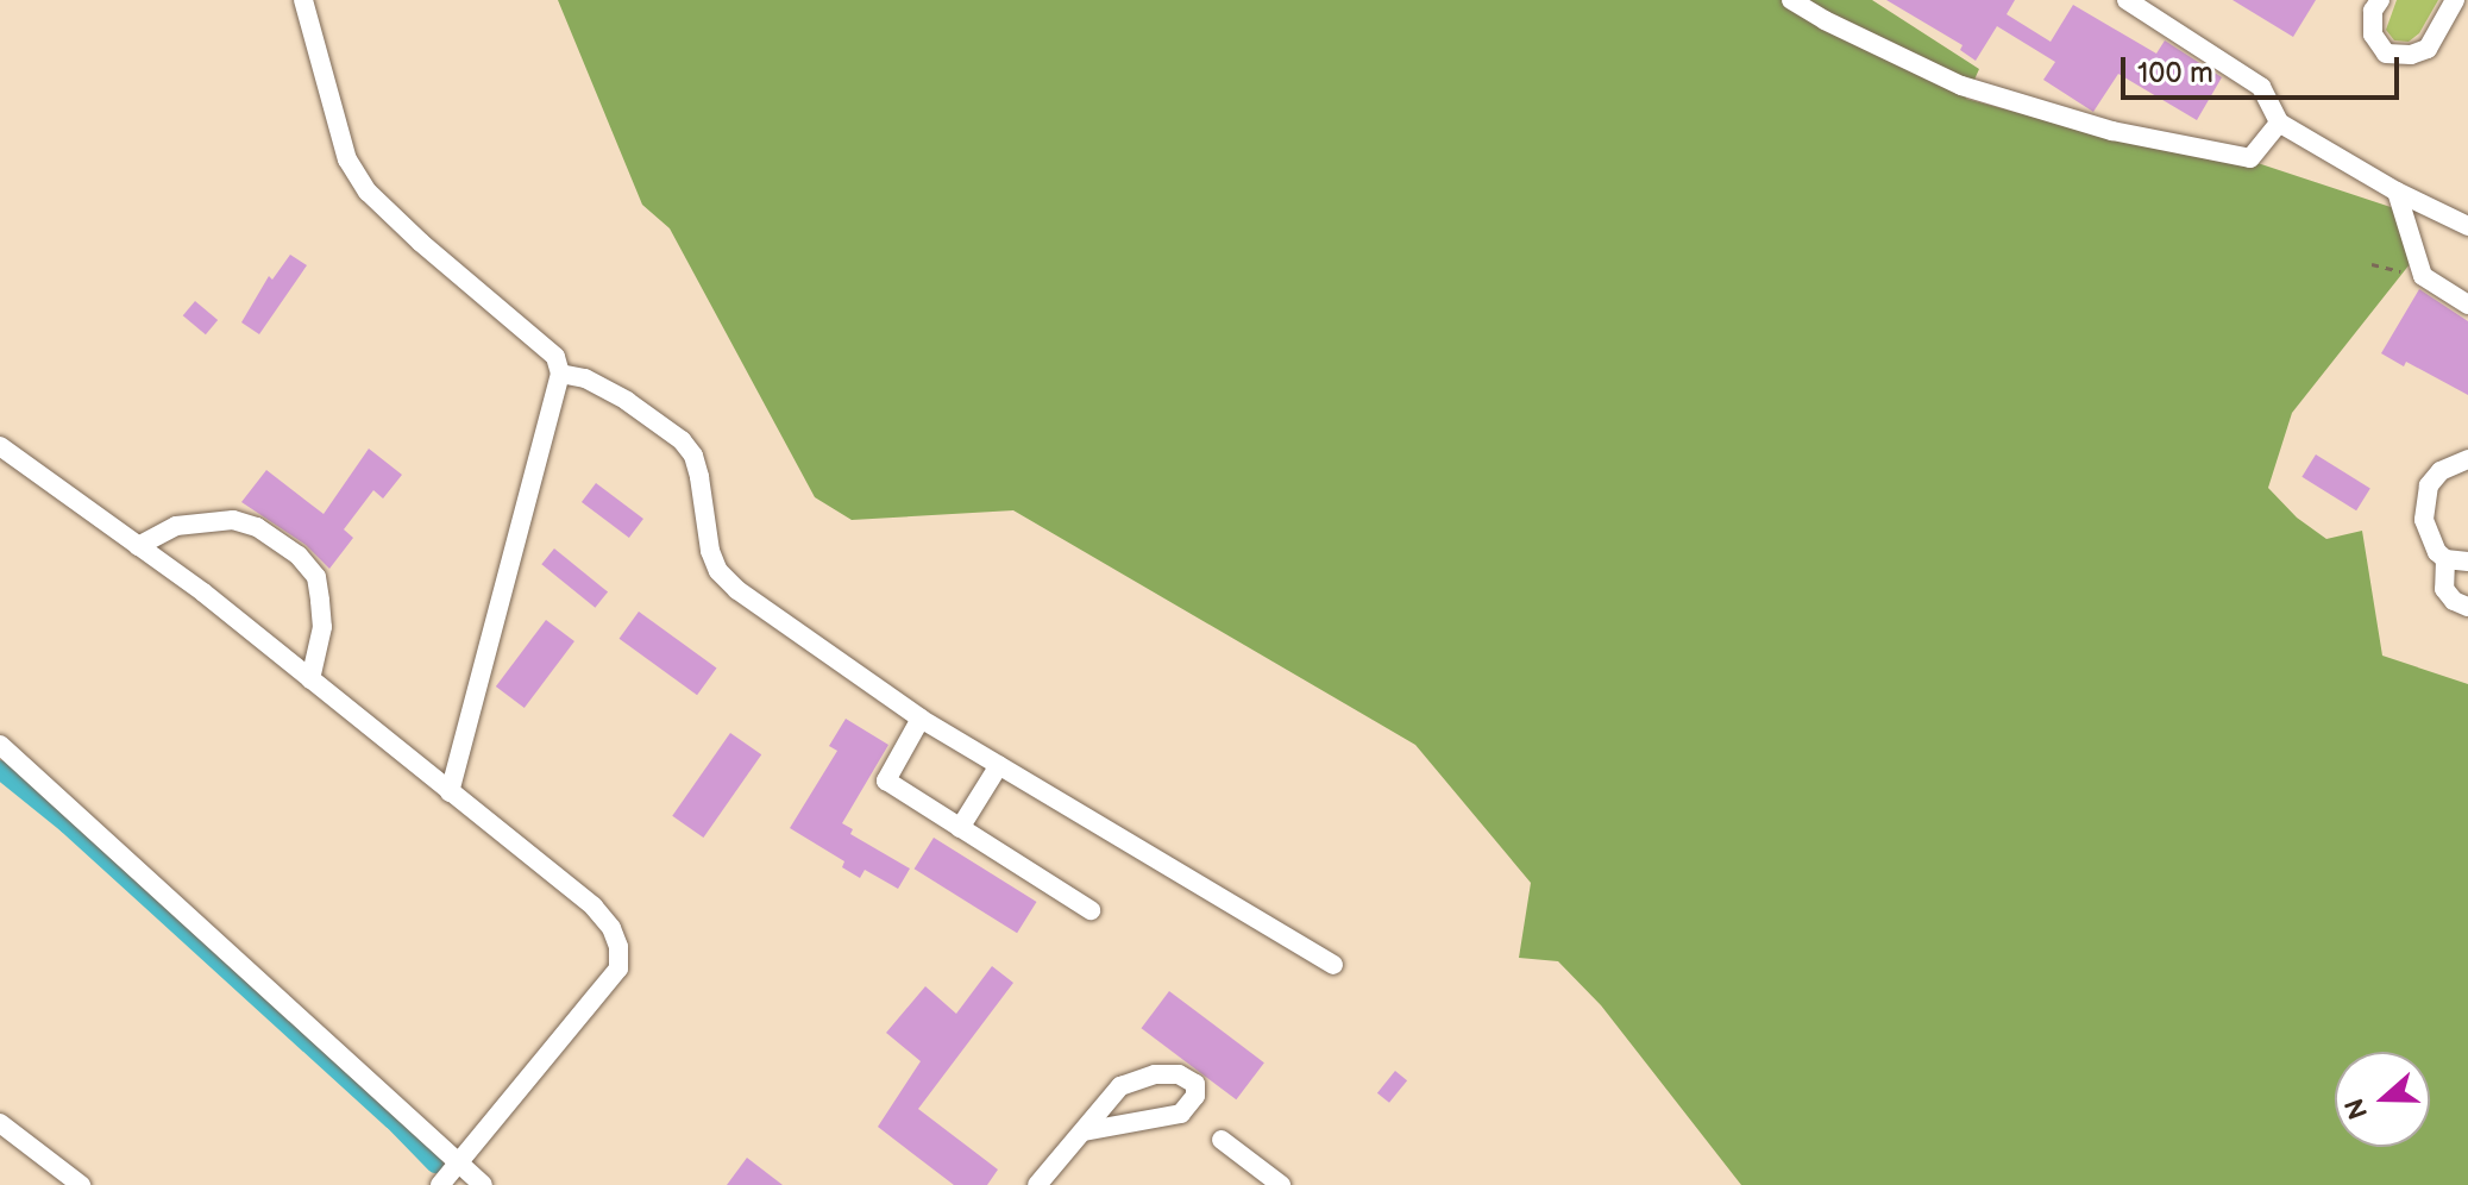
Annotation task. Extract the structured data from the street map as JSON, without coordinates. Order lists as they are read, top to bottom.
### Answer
{
  "scale_bar": "100 m",
  "north": "left"
}
